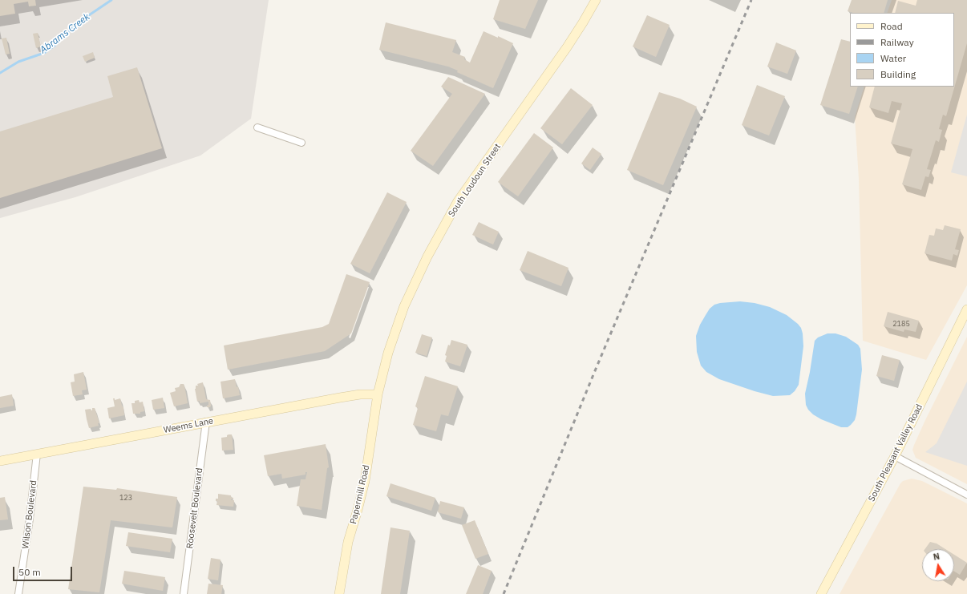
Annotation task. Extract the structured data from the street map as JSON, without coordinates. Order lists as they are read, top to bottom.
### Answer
{
  "streets": {
    "main road": [
      "South Loudoun Street",
      "Weems Lane",
      "South Pleasant Valley Road",
      "Papermill Road"
    ],
    "street": ["Roosevelt Boulevard", "Wilson Boulevard"]
  },
  "crossings": [
    ["South Loudoun Street", "Weems Lane"],
    ["South Loudoun Street", "Papermill Road"],
    ["Weems Lane", "Papermill Road"],
    ["Weems Lane", "Roosevelt Boulevard"],
    ["Weems Lane", "Wilson Boulevard"]
  ],
  "water": ["Abrams Creek"],
  "house_numbers": ["2185", "123"],
  "legend": [
    "Road",
    "Railway",
    "Water",
    "Building"
  ],
  "scale_bar": "50 m",
  "north": "top"
}
